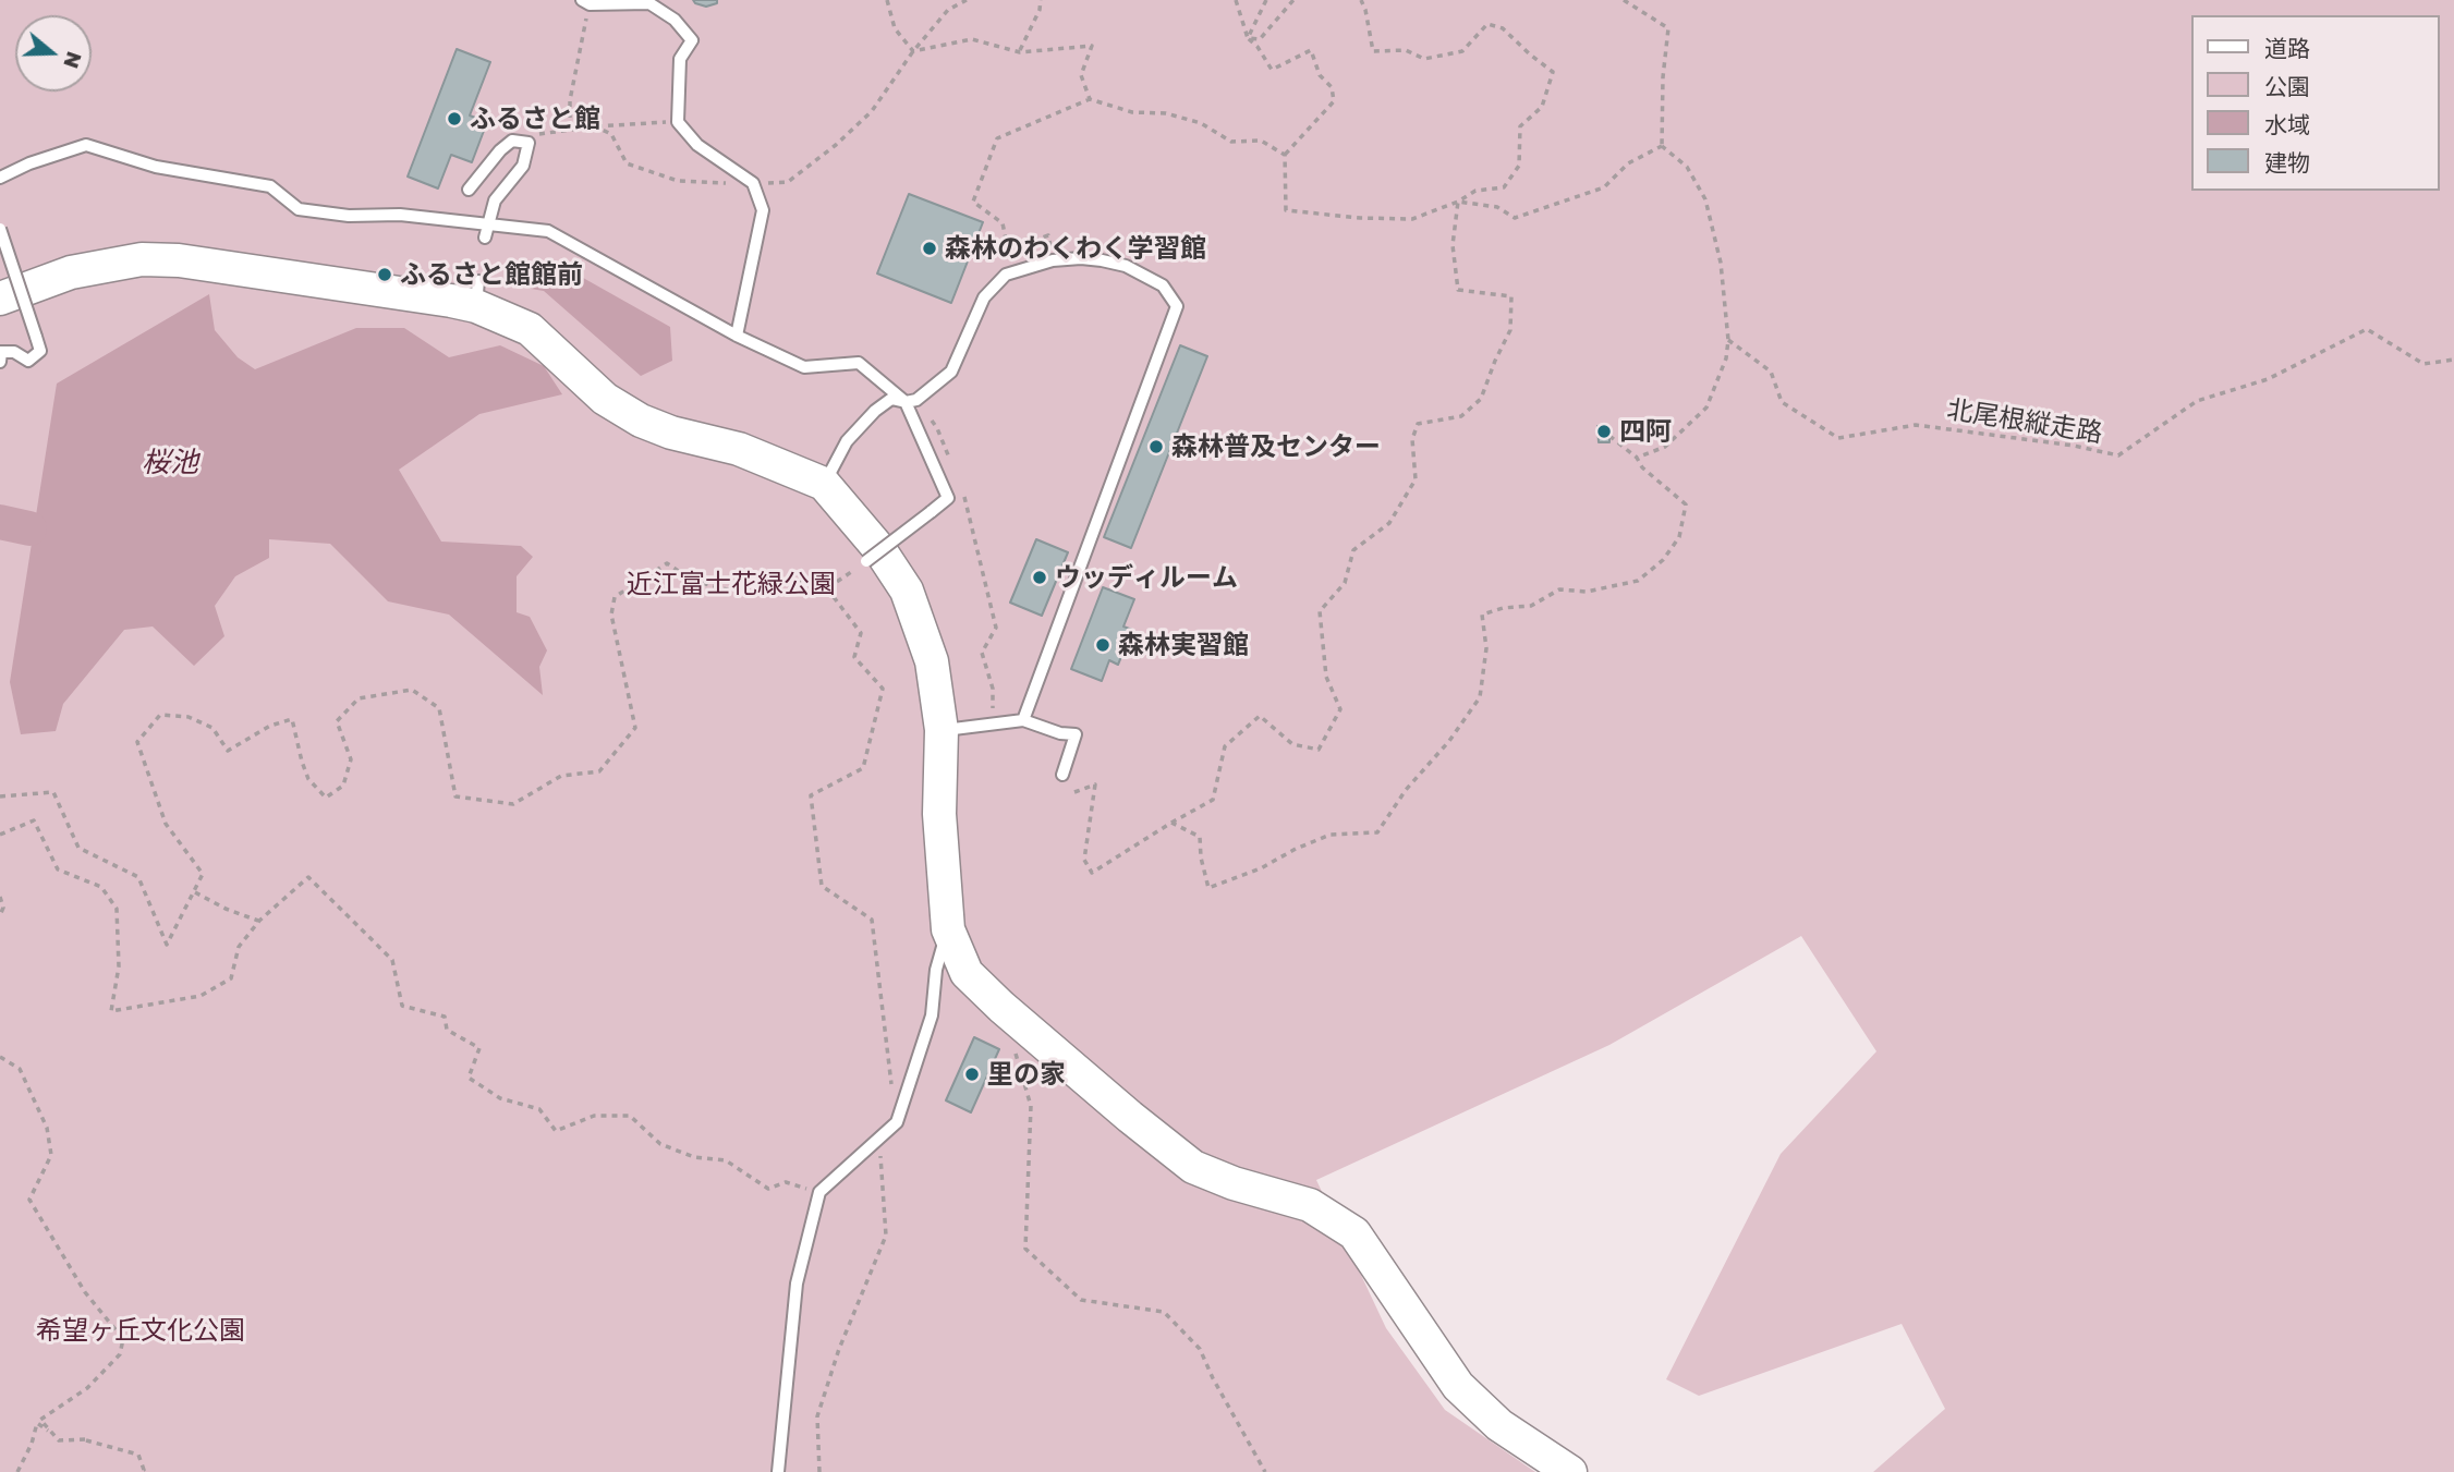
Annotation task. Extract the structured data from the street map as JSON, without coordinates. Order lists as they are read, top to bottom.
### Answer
{
  "streets": {
    "path": ["北尾根縦走路"]
  },
  "water": ["桜池"],
  "parks": ["近江富士花緑公園", "希望ヶ丘文化公園"],
  "places": [
    "ふるさと館",
    "森林のわくわく学習館",
    "ふるさと館館前",
    "四阿",
    "森林普及センター",
    "ウッディルーム",
    "森林実習館",
    "里の家"
  ],
  "legend": [
    "道路",
    "公園",
    "水域",
    "建物"
  ],
  "north": "right"
}
